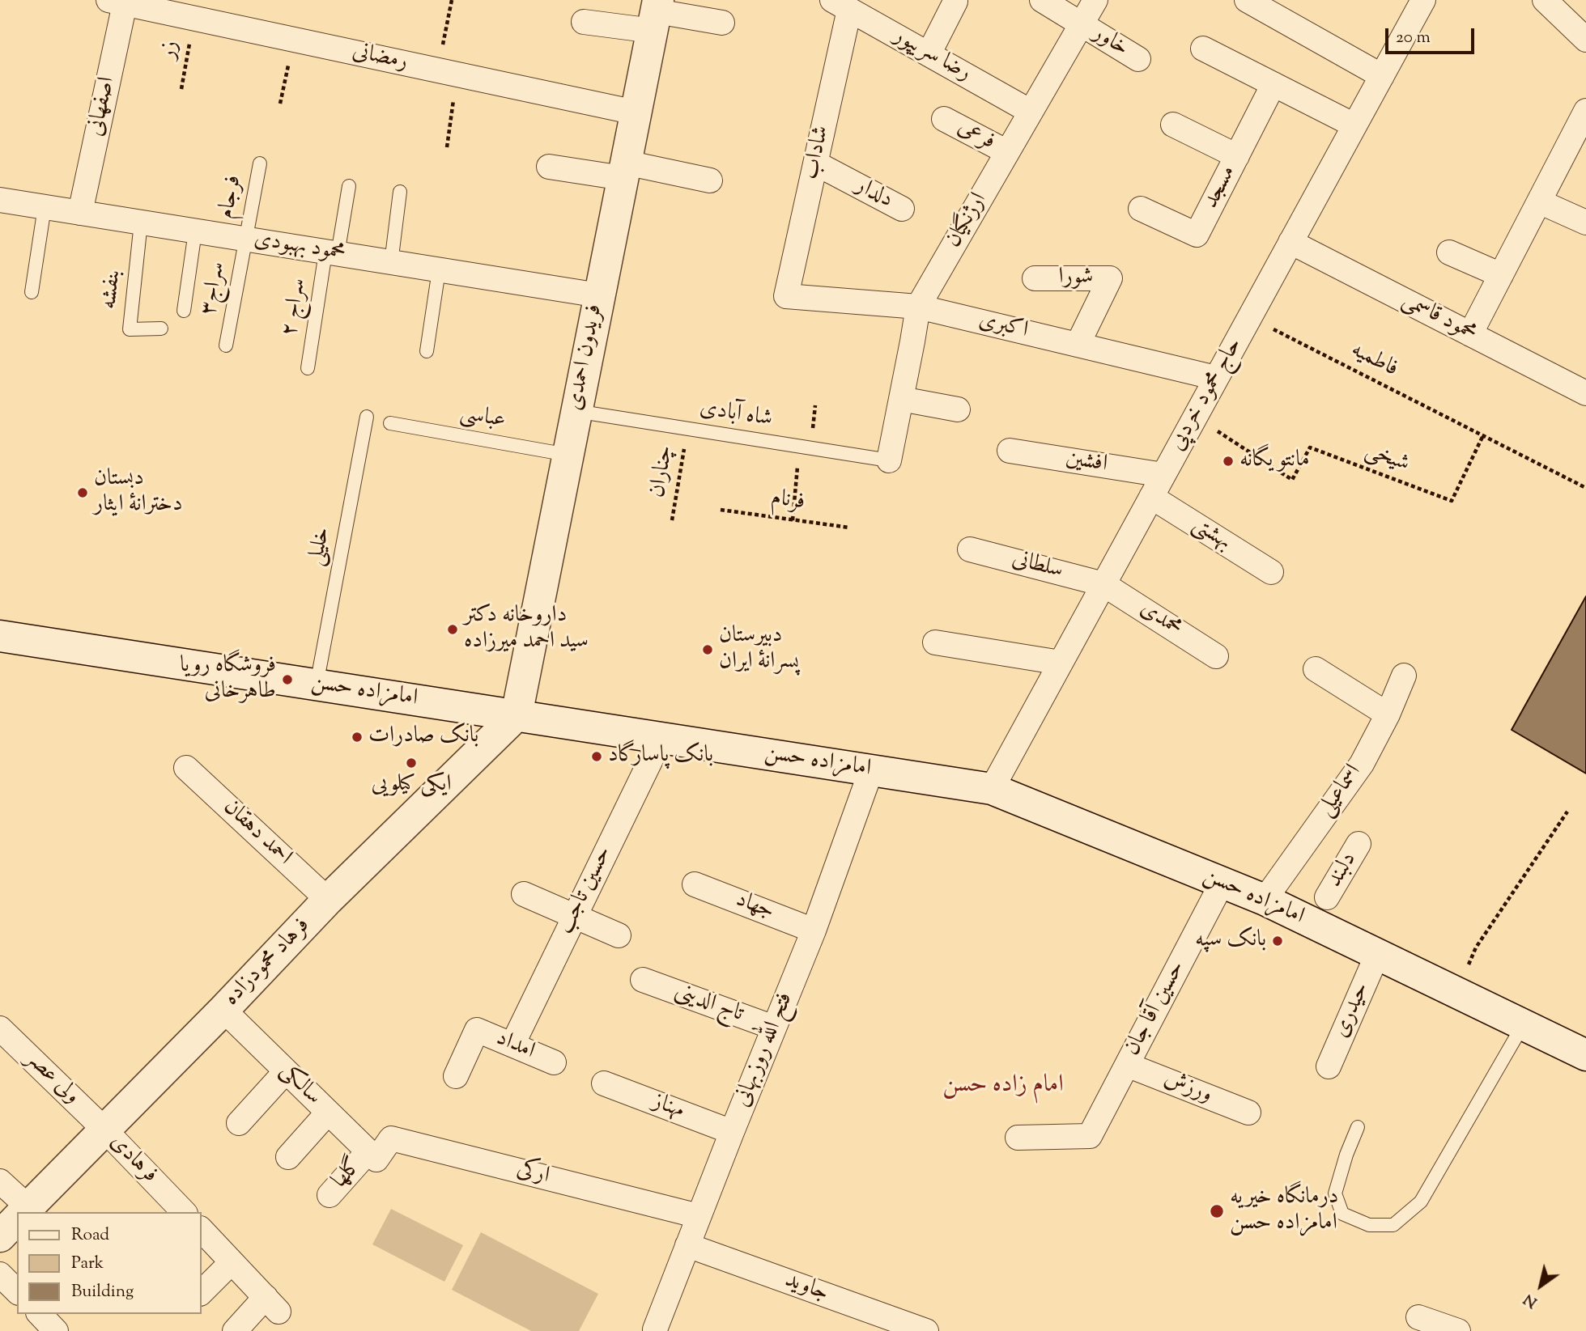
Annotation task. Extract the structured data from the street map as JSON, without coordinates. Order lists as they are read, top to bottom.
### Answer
{
  "streets": {
    "main road": ["فریدون احمدی", "امامزاده حسن", "فرهاد محمودزاده"],
    "street": [
      "خاور",
      "رضا سریپور",
      "رمضانی",
      "اصفهانی",
      "فرعی",
      "شاداب",
      "مسجد",
      "دلدار",
      "ارژنگیان",
      "محمود بهبودی",
      "شورا",
      "محمود قاسمی",
      "اکبری",
      "حاج محمود خردپی",
      "افشین",
      "بهشتی",
      "سلطانی",
      "محمدی",
      "اسماعیلی",
      "احمد دهقان",
      "دلبند",
      "حسین تاجب",
      "جهاد",
      "تاج الدینی",
      "حسین آقا جان",
      "حیدری",
      "امداد",
      "فتح الله روزبهانی",
      "ولی عصر",
      "سالکی",
      "ورزش",
      "مهناز",
      "فرهادی",
      "گلها",
      "ارکی",
      "جاوید"
    ],
    "lane": [
      "فرجام",
      "سراج۳",
      "بنفشه",
      "سراج ۲",
      "شاه آبادی",
      "عباسی",
      "خلیلی"
    ],
    "path": [
      "زر",
      "فاطمیه",
      "شیخی",
      "چناران",
      "فرنام"
    ]
  },
  "crossings": [
    ["خاور", "ارژنگیان"],
    ["زر", "رمضانی"],
    ["رضا سریپور", "شاداب"],
    ["رضا سریپور", "ارژنگیان"],
    ["رمضانی", "اصفهانی"],
    ["رمضانی", "فریدون احمدی"],
    ["اصفهانی", "محمود بهبودی"],
    ["فرعی", "ارژنگیان"],
    ["شاداب", "دلدار"],
    ["شاداب", "اکبری"],
    ["فرجام", "محمود بهبودی"],
    ["فرجام", "سراج۳"],
    ["ارژنگیان", "اکبری"],
    ["ارژنگیان", "شاه آبادی"],
    ["محمود بهبودی", "سراج۳"],
    ["محمود بهبودی", "بنفشه"],
    ["محمود بهبودی", "سراج ۲"],
    ["محمود بهبودی", "فریدون احمدی"],
    ["شورا", "اکبری"],
    ["محمود قاسمی", "حاج محمود خردپی"],
    ["اکبری", "حاج محمود خردپی"],
    ["فریدون احمدی", "شاه آبادی"],
    ["فریدون احمدی", "عباسی"],
    ["فریدون احمدی", "امامزاده حسن"],
    ["فریدون احمدی", "فرهاد محمودزاده"],
    ["فاطمیه", "حاج محمود خردپی"],
    ["فاطمیه", "شیخی"],
    ["حاج محمود خردپی", "شیخی"],
    ["حاج محمود خردپی", "افشین"],
    ["حاج محمود خردپی", "بهشتی"],
    ["حاج محمود خردپی", "سلطانی"],
    ["حاج محمود خردپی", "محمدی"],
    ["حاج محمود خردپی", "امامزاده حسن"],
    ["شاه آبادی", "چناران"],
    ["خلیلی", "امامزاده حسن"],
    ["سلطانی", "محمدی"],
    ["امامزاده حسن", "اسماعیلی"],
    ["امامزاده حسن", "حسین تاجب"],
    ["امامزاده حسن", "فرهاد محمودزاده"],
    ["امامزاده حسن", "حسین آقا جان"],
    ["امامزاده حسن", "حیدری"],
    ["امامزاده حسن", "فتح الله روزبهانی"],
    ["احمد دهقان", "فرهاد محمودزاده"],
    ["حسین تاجب", "امداد"],
    ["جهاد", "فتح الله روزبهانی"],
    ["فرهاد محمودزاده", "ولی عصر"],
    ["فرهاد محمودزاده", "سالکی"],
    ["فرهاد محمودزاده", "فرهادی"],
    ["تاج الدینی", "فتح الله روزبهانی"],
    ["حسین آقا جان", "ورزش"],
    ["فتح الله روزبهانی", "مهناز"],
    ["فتح الله روزبهانی", "ارکی"],
    ["فتح الله روزبهانی", "جاوید"],
    ["ولی عصر", "فرهادی"],
    ["سالکی", "گلها"],
    ["سالکی", "ارکی"],
    ["گلها", "ارکی"]
  ],
  "districts": ["امام زاده حسن"],
  "places": [
    "مانتو یگانه",
    "دبستان دخترانهٔ ایثار",
    "داروخانه دکتر سید احمد میرزاده",
    "دبیرستان پسرانهٔ ایران",
    "فروشگاه رویا طاهرخانی",
    "بانک صادرات",
    "بانک پاسارگاد",
    "ایکی کیلویی",
    "بانک سپه",
    "درمانگاه خیریه امامزاده حسن"
  ],
  "legend": ["Road", "Park", "Building"],
  "scale_bar": "20 m",
  "north": "bottom left"
}
